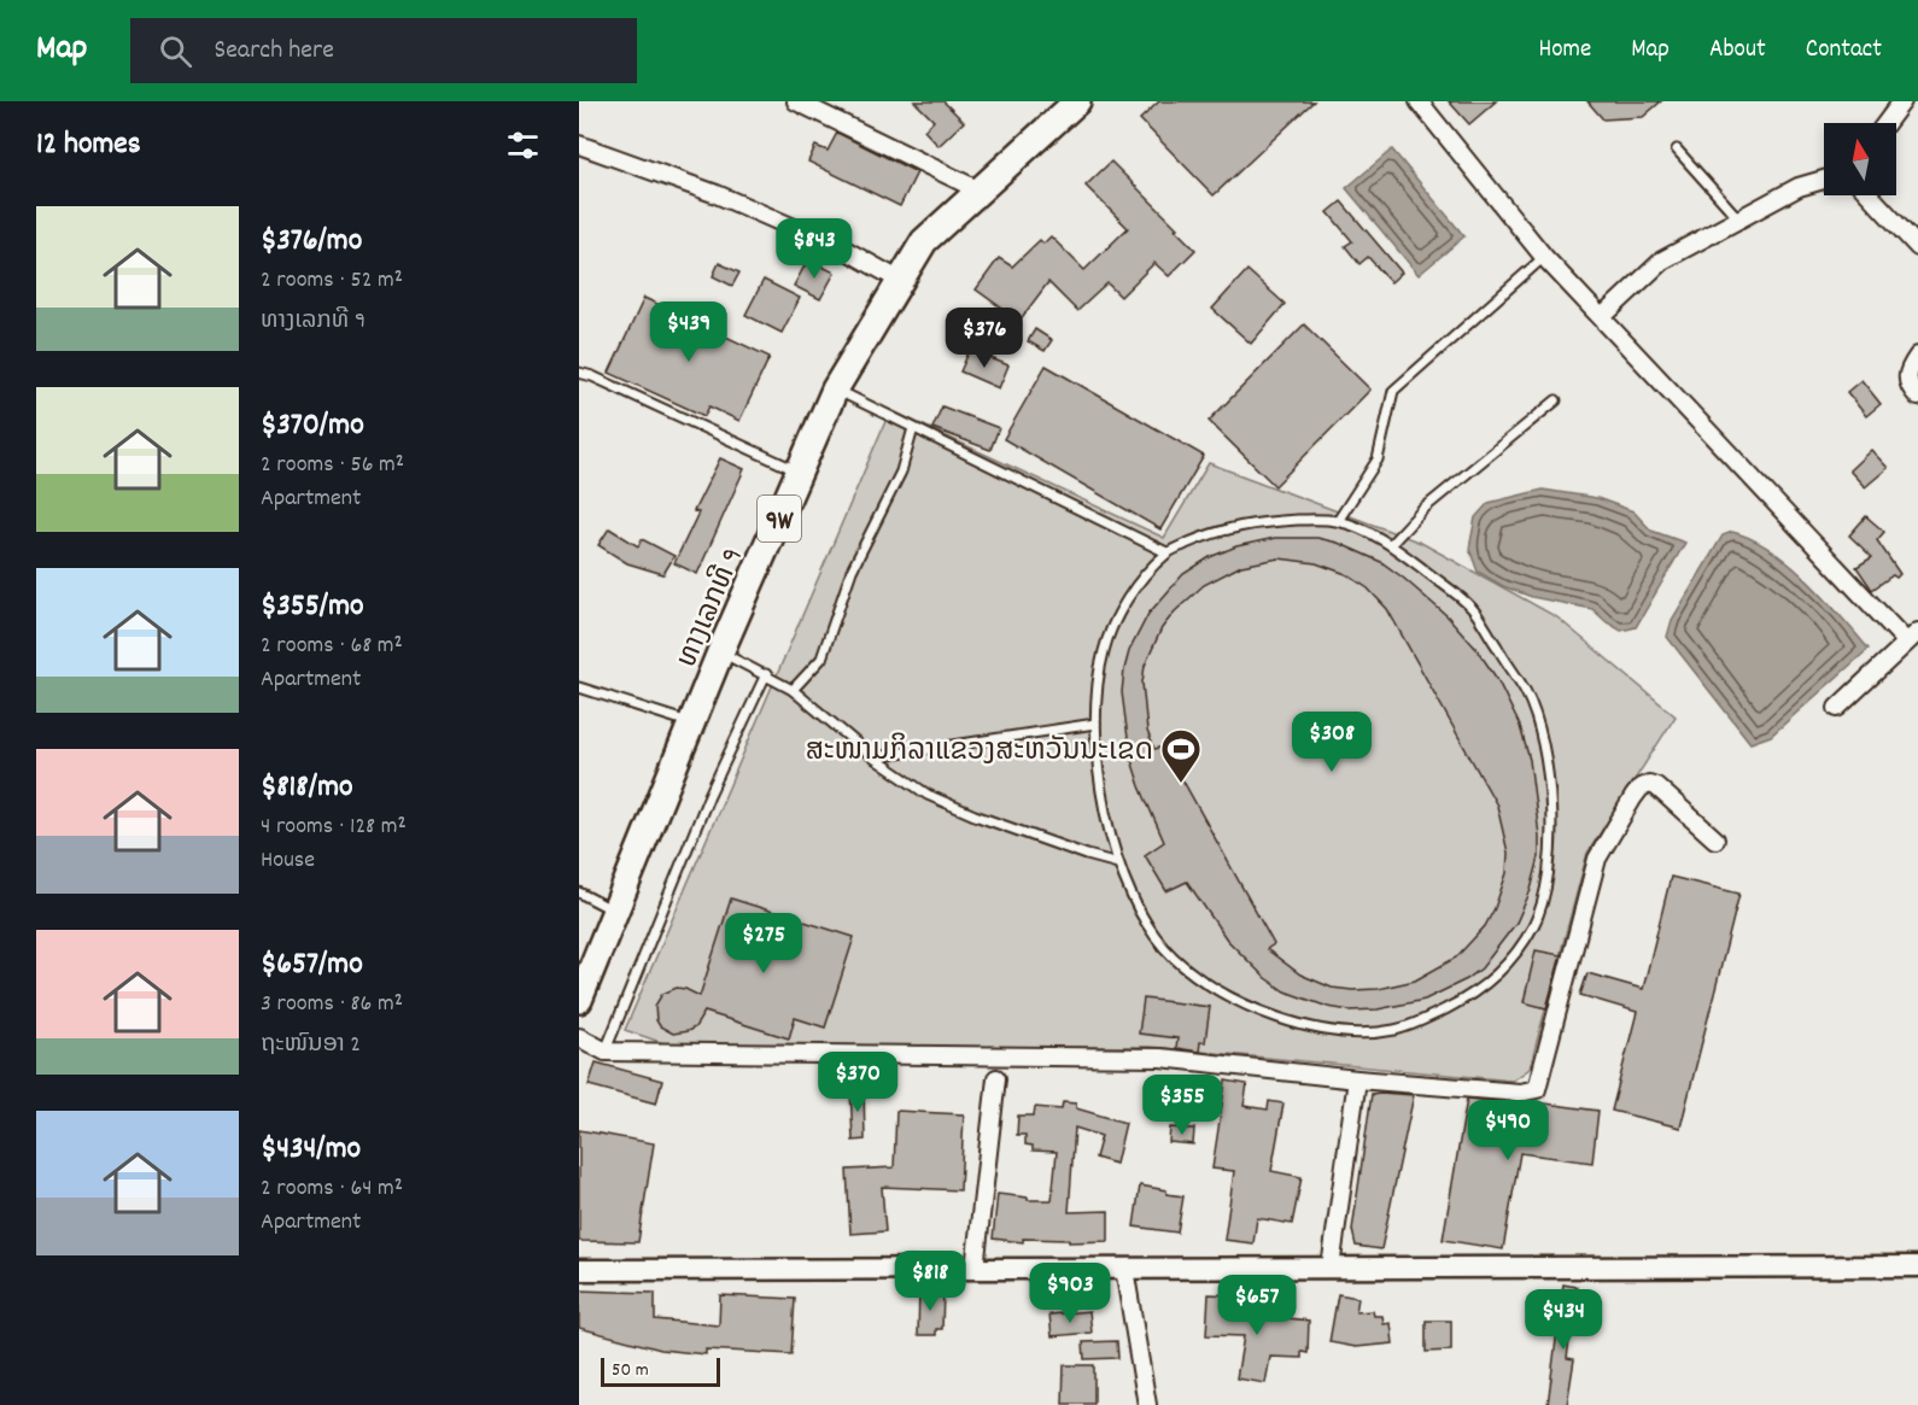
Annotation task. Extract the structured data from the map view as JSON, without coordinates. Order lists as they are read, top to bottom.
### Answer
{
  "streets": {
    "main road": ["9W", "ທາງເລກທີ 9"]
  },
  "places": {
    "sports": ["ສະໜາມກິລາແຂວງສະຫວັນນະເຂດ"]
  },
  "scale_bar": "50 m",
  "north": "top",
  "page": {
    "header": "Map",
    "search": "Search here",
    "nav": [
      "Home",
      "Map",
      "About",
      "Contact"
    ],
    "heading": "12 homes",
    "list": [
      {
        "name": "$376/mo",
        "note": "2 rooms · 52 m² · ທາງເລກທີ 9"
      },
      {
        "name": "$370/mo",
        "note": "2 rooms · 56 m² · Apartment"
      },
      {
        "name": "$355/mo",
        "note": "2 rooms · 68 m² · Apartment"
      },
      {
        "name": "$818/mo",
        "note": "4 rooms · 128 m² · House"
      },
      {
        "name": "$657/mo",
        "note": "3 rooms · 86 m² · ຖະໜົນອາ 2"
      },
      {
        "name": "$434/mo",
        "note": "2 rooms · 64 m² · Apartment"
      }
    ],
    "price": [
      "$843",
      "$439",
      "$376",
      "$308",
      "$275",
      "$370",
      "$355",
      "$490",
      "$818",
      "$903",
      "$657",
      "$434"
    ],
    "scale": "50 m"
  }
}
